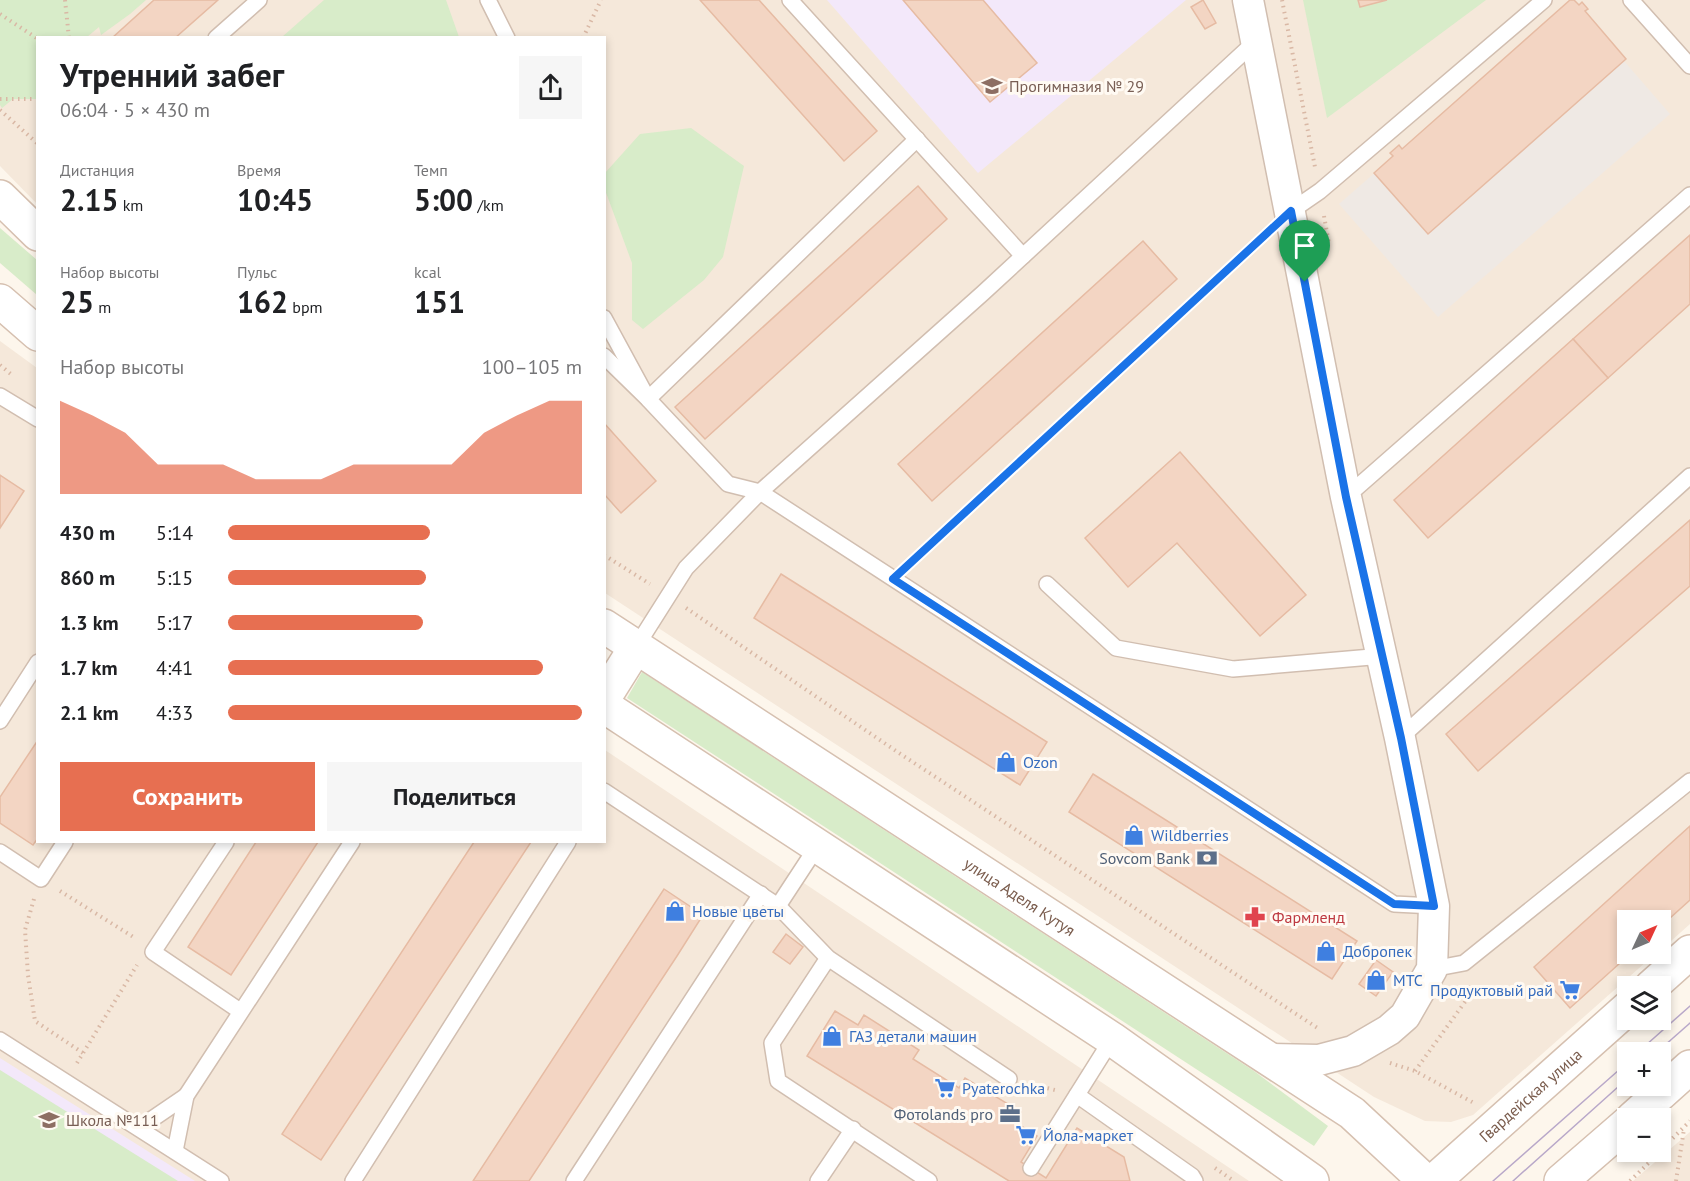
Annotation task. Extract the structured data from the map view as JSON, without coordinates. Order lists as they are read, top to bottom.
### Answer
{
  "streets": {
    "main road": ["улица Аделя Кутуя", "Гвардейская улица"]
  },
  "places": {
    "school or university": ["Прогимназия № 29", "Школа №111"],
    "shop": [
      "Ozon",
      "Wildberries",
      "Новые цветы",
      "Добропек",
      "МТС",
      "ГАЗ детали машин"
    ],
    "bank": ["Sovcom Bank"],
    "pharmacy": ["Фармленд"],
    "supermarket": ["Продуктовый рай", "Pyaterochka", "Йола-маркет"],
    "office": ["Фотоlands pro"]
  },
  "north": "top right",
  "page": {
    "heading": ["Утренний забег", "06:04 · 5 × 430 m"],
    "stats": [
      ["Дистанция", "2.15 km"],
      ["Время", "10:45"],
      ["Темп", "5:00 /km"],
      ["Набор высоты", "25 m"],
      ["Пульс", "162 bpm"],
      ["kcal", "151"]
    ],
    "chart": ["Набор высоты", "100–105 m"],
    "list": [
      {
        "name": "430 m",
        "note": "5:14"
      },
      {
        "name": "860 m",
        "note": "5:15"
      },
      {
        "name": "1.3 km",
        "note": "5:17"
      },
      {
        "name": "1.7 km",
        "note": "4:41"
      },
      {
        "name": "2.1 km",
        "note": "4:33"
      }
    ],
    "buttons": ["Сохранить", "Поделиться"],
    "map_buttons": ["+", "−"]
  }
}
